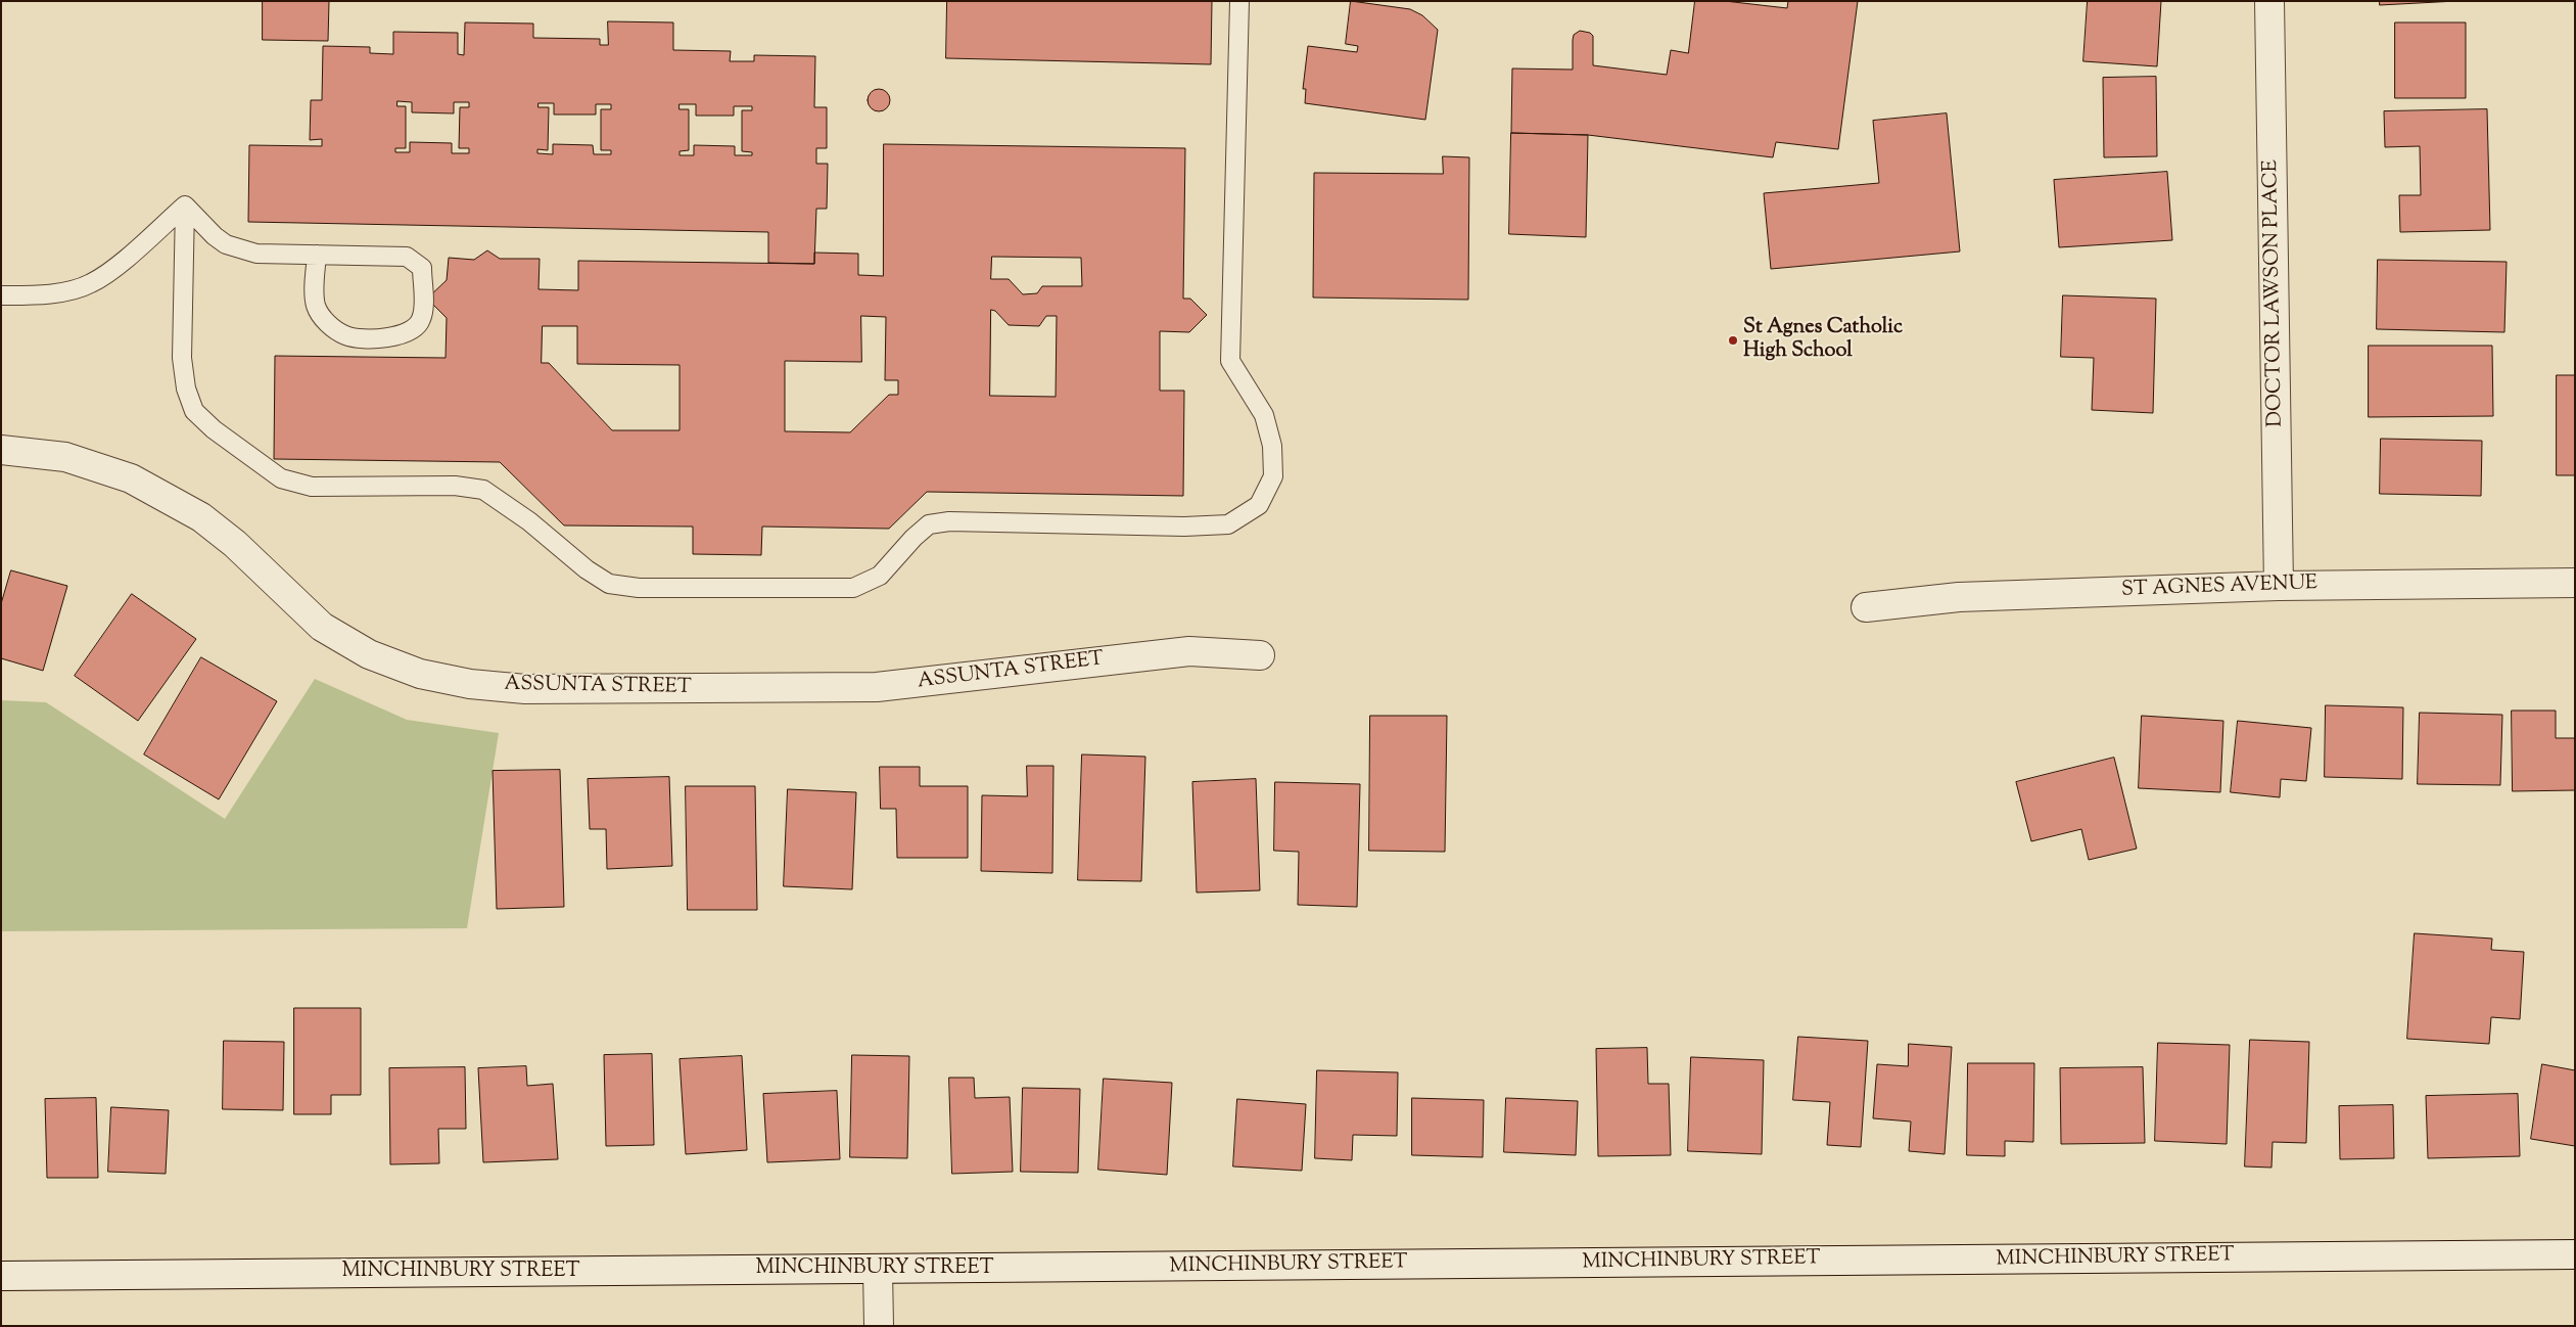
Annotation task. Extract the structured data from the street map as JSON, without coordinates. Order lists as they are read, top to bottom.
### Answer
{
  "streets": {
    "street": [
      "DOCTOR LAWSON PLACE",
      "ST AGNES AVENUE",
      "ASSUNTA STREET",
      "MINCHINBURY STREET"
    ]
  },
  "crossings": [
    ["DOCTOR LAWSON PLACE", "ST AGNES AVENUE"]
  ],
  "places": ["St Agnes Catholic High School"]
}
